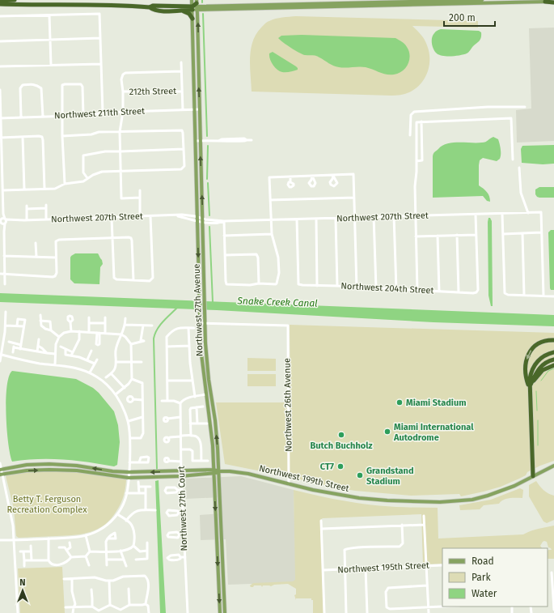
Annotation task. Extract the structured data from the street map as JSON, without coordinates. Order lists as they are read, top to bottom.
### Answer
{
  "streets": {
    "main road": ["Northwest 27th Avenue", "Northwest 199th Street"],
    "street": [
      "212th Street",
      "Northwest 211th Street",
      "Northwest 207th Street",
      "Northwest 204th Street",
      "Northwest 26th Avenue",
      "Northwest 27th Court",
      "Northwest 195th Street"
    ]
  },
  "crossings": [
    ["Northwest 211th Street", "Northwest 27th Avenue"],
    ["Northwest 207th Street", "Northwest 204th Street"],
    ["Northwest 207th Street", "Northwest 27th Avenue"],
    ["Northwest 27th Avenue", "Northwest 26th Avenue"],
    ["Northwest 27th Avenue", "Northwest 199th Street"],
    ["Northwest 26th Avenue", "Northwest 199th Street"],
    ["Northwest 199th Street", "Northwest 27th Court"]
  ],
  "water": ["Snake Creek Canal"],
  "parks": ["Betty T. Ferguson Recreation Complex"],
  "places": [
    "Miami Stadium",
    "Miami International Autodrome",
    "Butch Buchholz",
    "CT7",
    "Grandstand Stadium"
  ],
  "legend": ["Road", "Park", "Water"],
  "scale_bar": "200 m",
  "north": "top"
}
